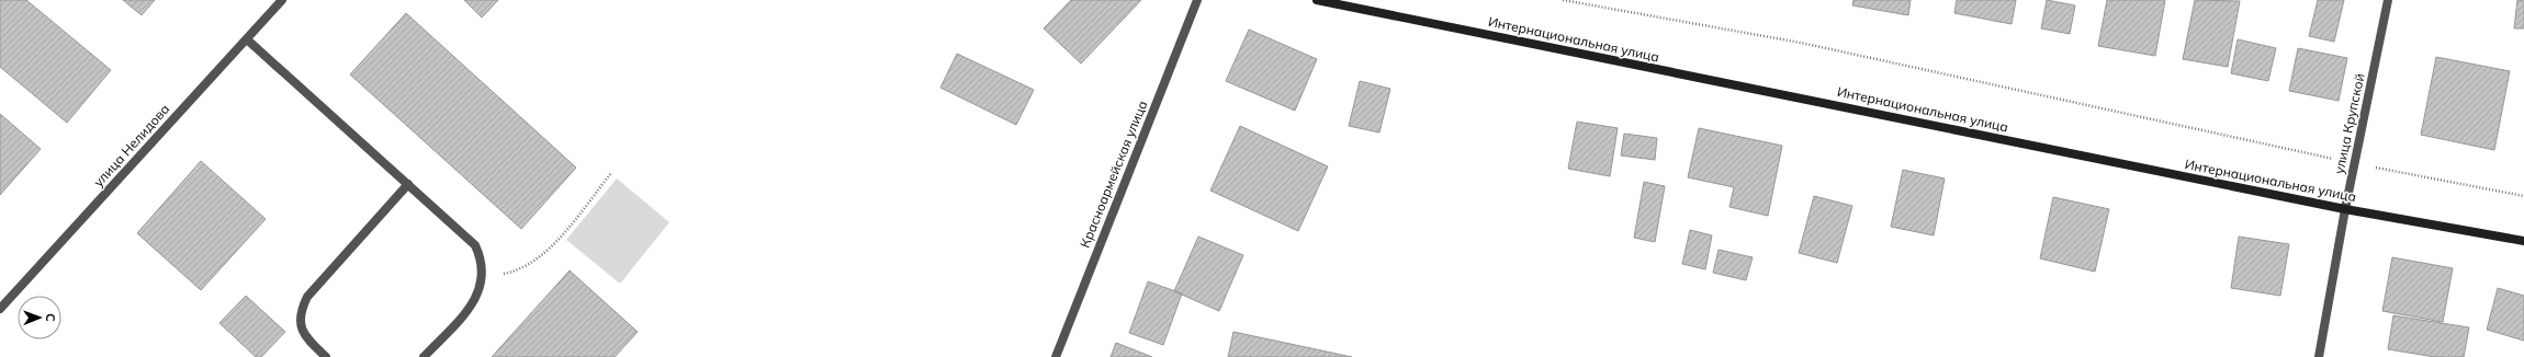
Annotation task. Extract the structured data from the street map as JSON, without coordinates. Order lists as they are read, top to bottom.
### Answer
{
  "streets": {
    "main road": ["Интернациональная улица"],
    "street": ["улица Крупской", "улица Нелидова", "Красноармейская улица"]
  },
  "crossings": [
    ["Интернациональная улица", "улица Крупской"]
  ],
  "north": "right"
}
